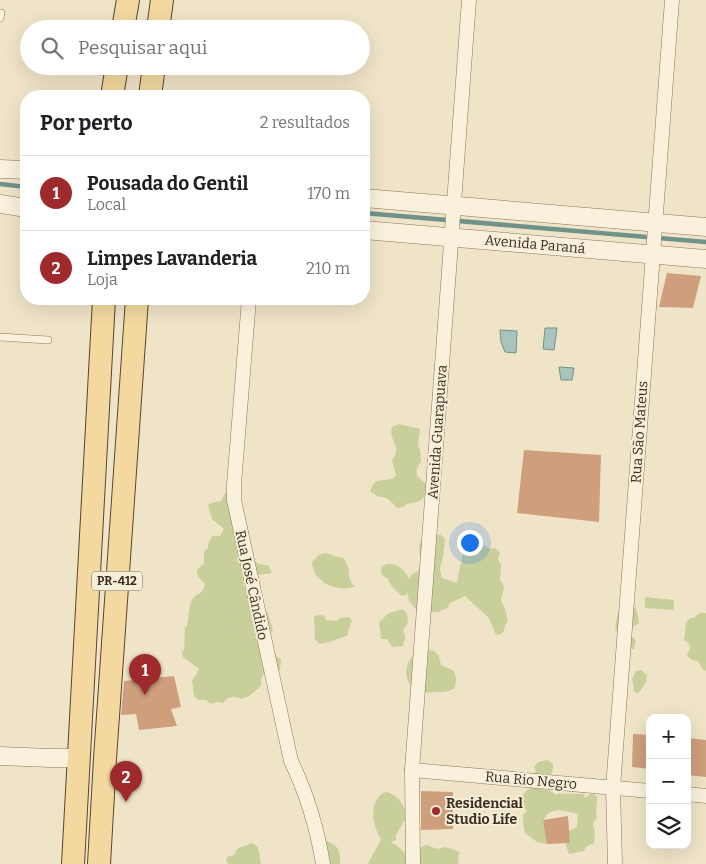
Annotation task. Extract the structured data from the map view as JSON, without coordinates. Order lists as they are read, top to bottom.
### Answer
{
  "streets": {
    "main road": ["PR-412"],
    "street": [
      "Avenida Paraná",
      "Avenida Guarapuava",
      "Rua São Mateus",
      "Rua José Cândido",
      "Rua Rio Negro"
    ]
  },
  "crossings": [
    ["Avenida Paraná", "Avenida Guarapuava"],
    ["Avenida Paraná", "Rua São Mateus"],
    ["Avenida Guarapuava", "Rua Rio Negro"],
    ["Rua São Mateus", "Rua Rio Negro"]
  ],
  "places": ["Residencial Studio Life"],
  "page": {
    "search": "Pesquisar aqui",
    "heading": ["Por perto", "2 resultados"],
    "list": [
      {
        "mark": "1",
        "name": "Pousada do Gentil",
        "note": "Local",
        "value": "170 m"
      },
      {
        "mark": "2",
        "name": "Limpes Lavanderia",
        "note": "Loja",
        "value": "210 m"
      }
    ],
    "pins": ["1", "2"],
    "map_buttons": ["+", "−"]
  }
}
